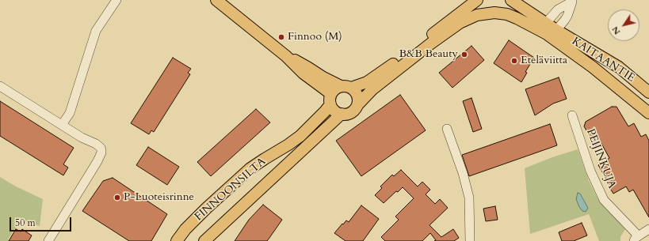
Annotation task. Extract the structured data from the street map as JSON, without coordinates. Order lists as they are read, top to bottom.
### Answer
{
  "streets": {
    "main road": ["KAITAANTIE", "FINNOONSILTA"],
    "street": ["PEIJINKUJA"]
  },
  "places": [
    "Finnoo (M)",
    "B&B Beauty",
    "Eteläviitta",
    "P-Luoteisrinne"
  ],
  "scale_bar": "50 m",
  "north": "bottom left"
}
